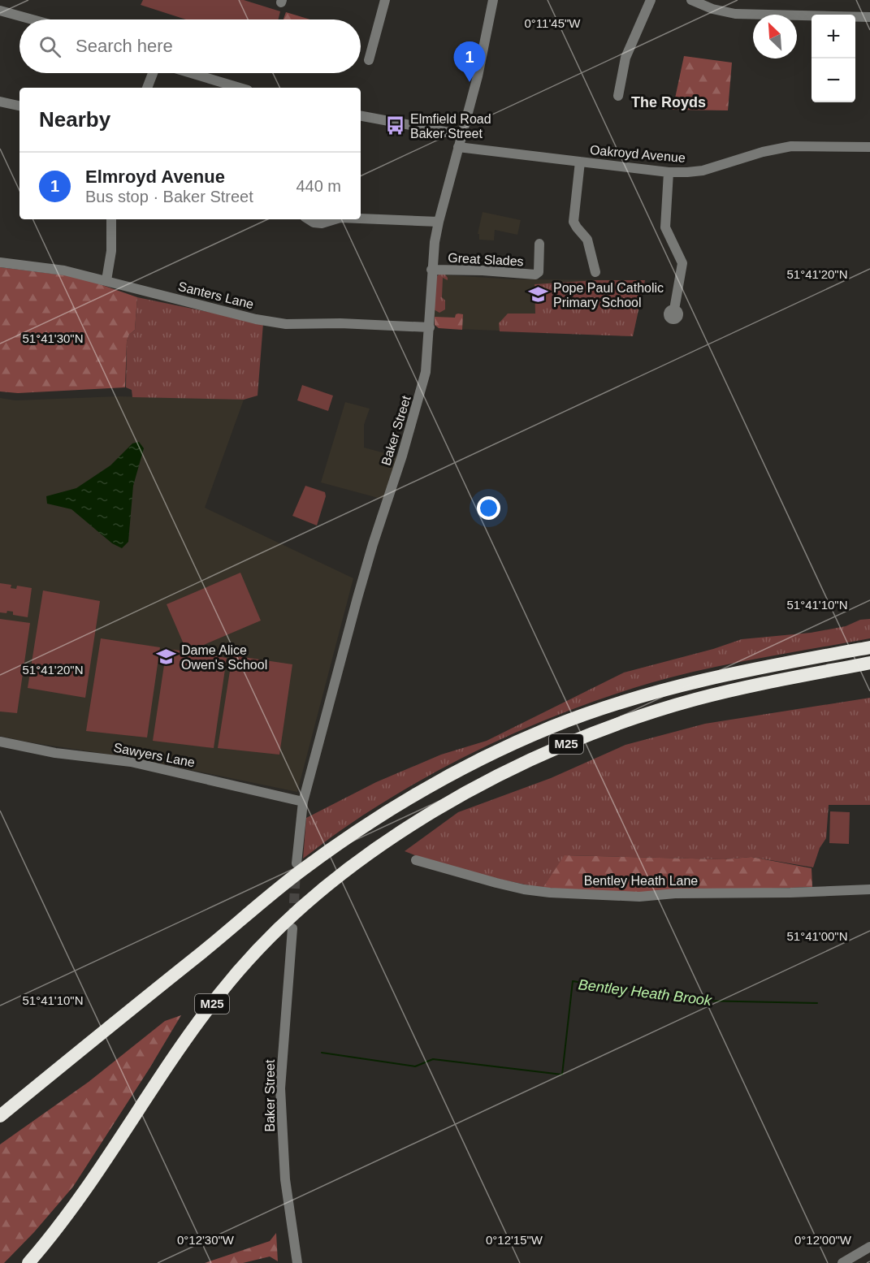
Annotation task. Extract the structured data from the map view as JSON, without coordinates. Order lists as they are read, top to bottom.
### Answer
{
  "streets": {
    "highway": ["M25"],
    "street": [
      "Oakroyd Avenue",
      "Great Slades",
      "Santers Lane",
      "Baker Street",
      "Sawyers Lane",
      "Bentley Heath Lane"
    ]
  },
  "crossings": [
    ["Oakroyd Avenue", "Baker Street"],
    ["Great Slades", "Baker Street"],
    ["Santers Lane", "Baker Street"],
    ["Baker Street", "M25"],
    ["Baker Street", "Sawyers Lane"]
  ],
  "districts": ["The Royds"],
  "water": ["Bentley Heath Brook"],
  "places": {
    "bus stop": ["Elmfield Road Baker Street"],
    "school or university": ["Pope Paul Catholic Primary School", "Dame Alice Owen's School"]
  },
  "north": "top left",
  "page": {
    "map_buttons": ["+", "−"],
    "search": "Search here",
    "pins": "1",
    "heading": "Nearby",
    "list": [
      {
        "mark": "1",
        "name": "Elmroyd Avenue",
        "note": "Bus stop · Baker Street",
        "value": "440 m"
      }
    ]
  },
  "coordinates": [
    "0°11'45\"W",
    "51°41'20\"N",
    "51°41'30\"N",
    "51°41'10\"N",
    "51°41'00\"N",
    "0°12'30\"W",
    "0°12'15\"W",
    "0°12'00\"W"
  ]
}
